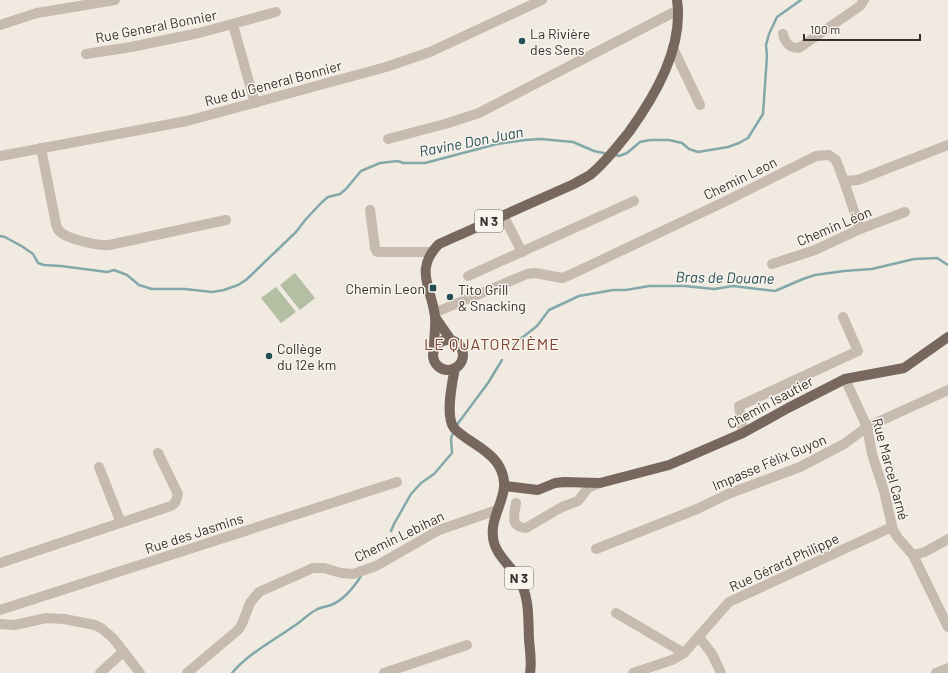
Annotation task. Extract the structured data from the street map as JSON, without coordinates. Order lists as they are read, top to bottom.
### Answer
{
  "streets": {
    "main road": ["N 3", "Chemin Isautier"],
    "street": [
      "Rue General Bonnier",
      "Rue du General Bonnier",
      "Chemin Leon",
      "Chemin Léon",
      "Impasse Félix Guyon",
      "Rue Marcel Carné",
      "Rue des Jasmins",
      "Chemin Lebihan",
      "Rue Gérard Philippe"
    ]
  },
  "crossings": [
    ["Rue General Bonnier", "Rue du General Bonnier"],
    ["Chemin Leon", "Chemin Léon"],
    ["N 3", "Chemin Isautier"],
    ["N 3", "Chemin Lebihan"],
    ["Chemin Isautier", "Rue Marcel Carné"],
    ["Impasse Félix Guyon", "Rue Marcel Carné"],
    ["Rue Marcel Carné", "Rue Gérard Philippe"]
  ],
  "districts": ["LE QUATORZIÈME"],
  "water": ["Ravine Don Juan", "Bras de Douane"],
  "places": {
    "other": ["La Rivière des Sens", "Tito Grill & Snacking", "Collège du 12e km"],
    "transit": ["Chemin Leon"]
  },
  "scale_bar": "100 m"
}
